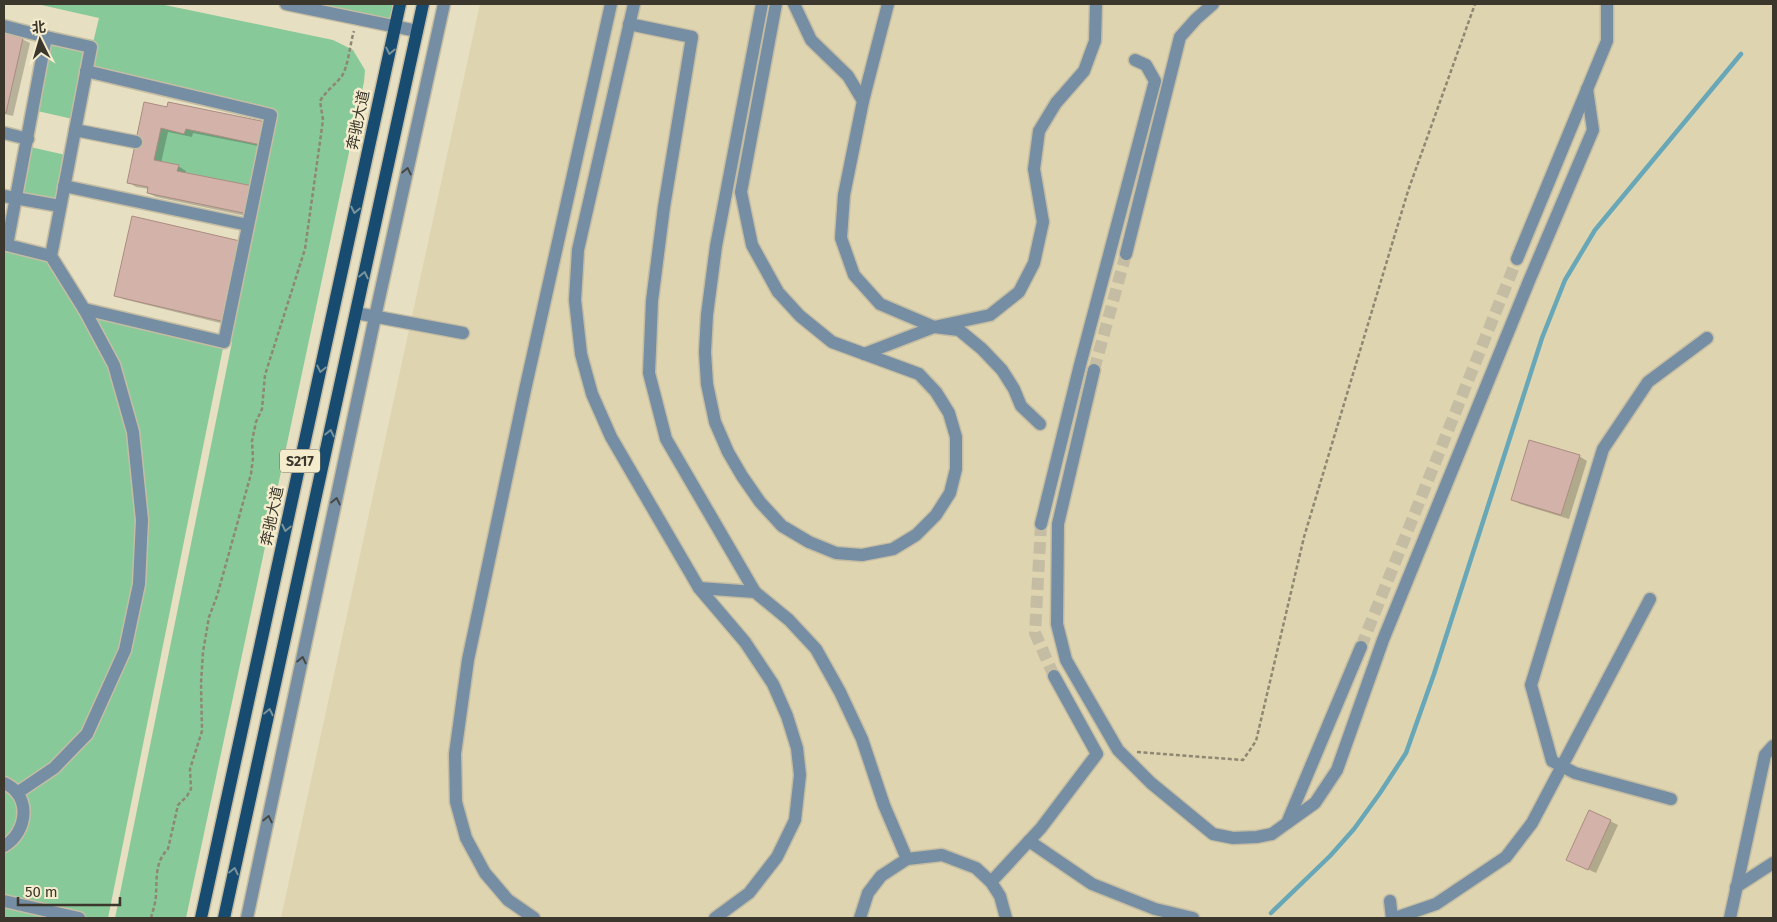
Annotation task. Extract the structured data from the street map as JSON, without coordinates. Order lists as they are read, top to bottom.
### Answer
{
  "streets": {
    "main road": ["奔驰大道", "S217"]
  },
  "scale_bar": "50 m",
  "north": "top"
}
